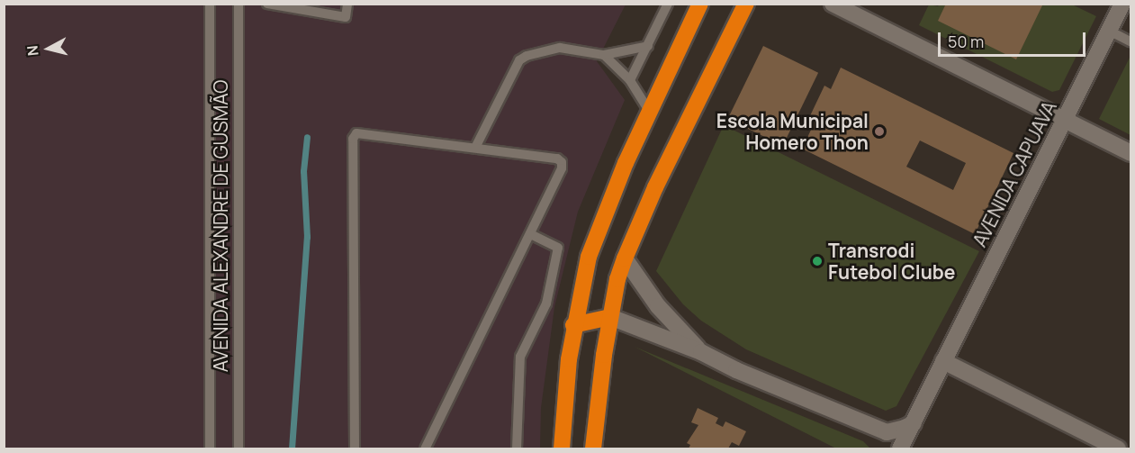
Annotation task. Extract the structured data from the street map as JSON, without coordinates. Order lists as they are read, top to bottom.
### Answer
{
  "streets": {
    "street": ["AVENIDA CAPUAVA"],
    "lane": ["AVENIDA ALEXANDRE DE GUSMÃO"]
  },
  "places": ["Escola Municipal Homero Thon", "Transrodi Futebol Clube"],
  "scale_bar": "50 m",
  "north": "left"
}
